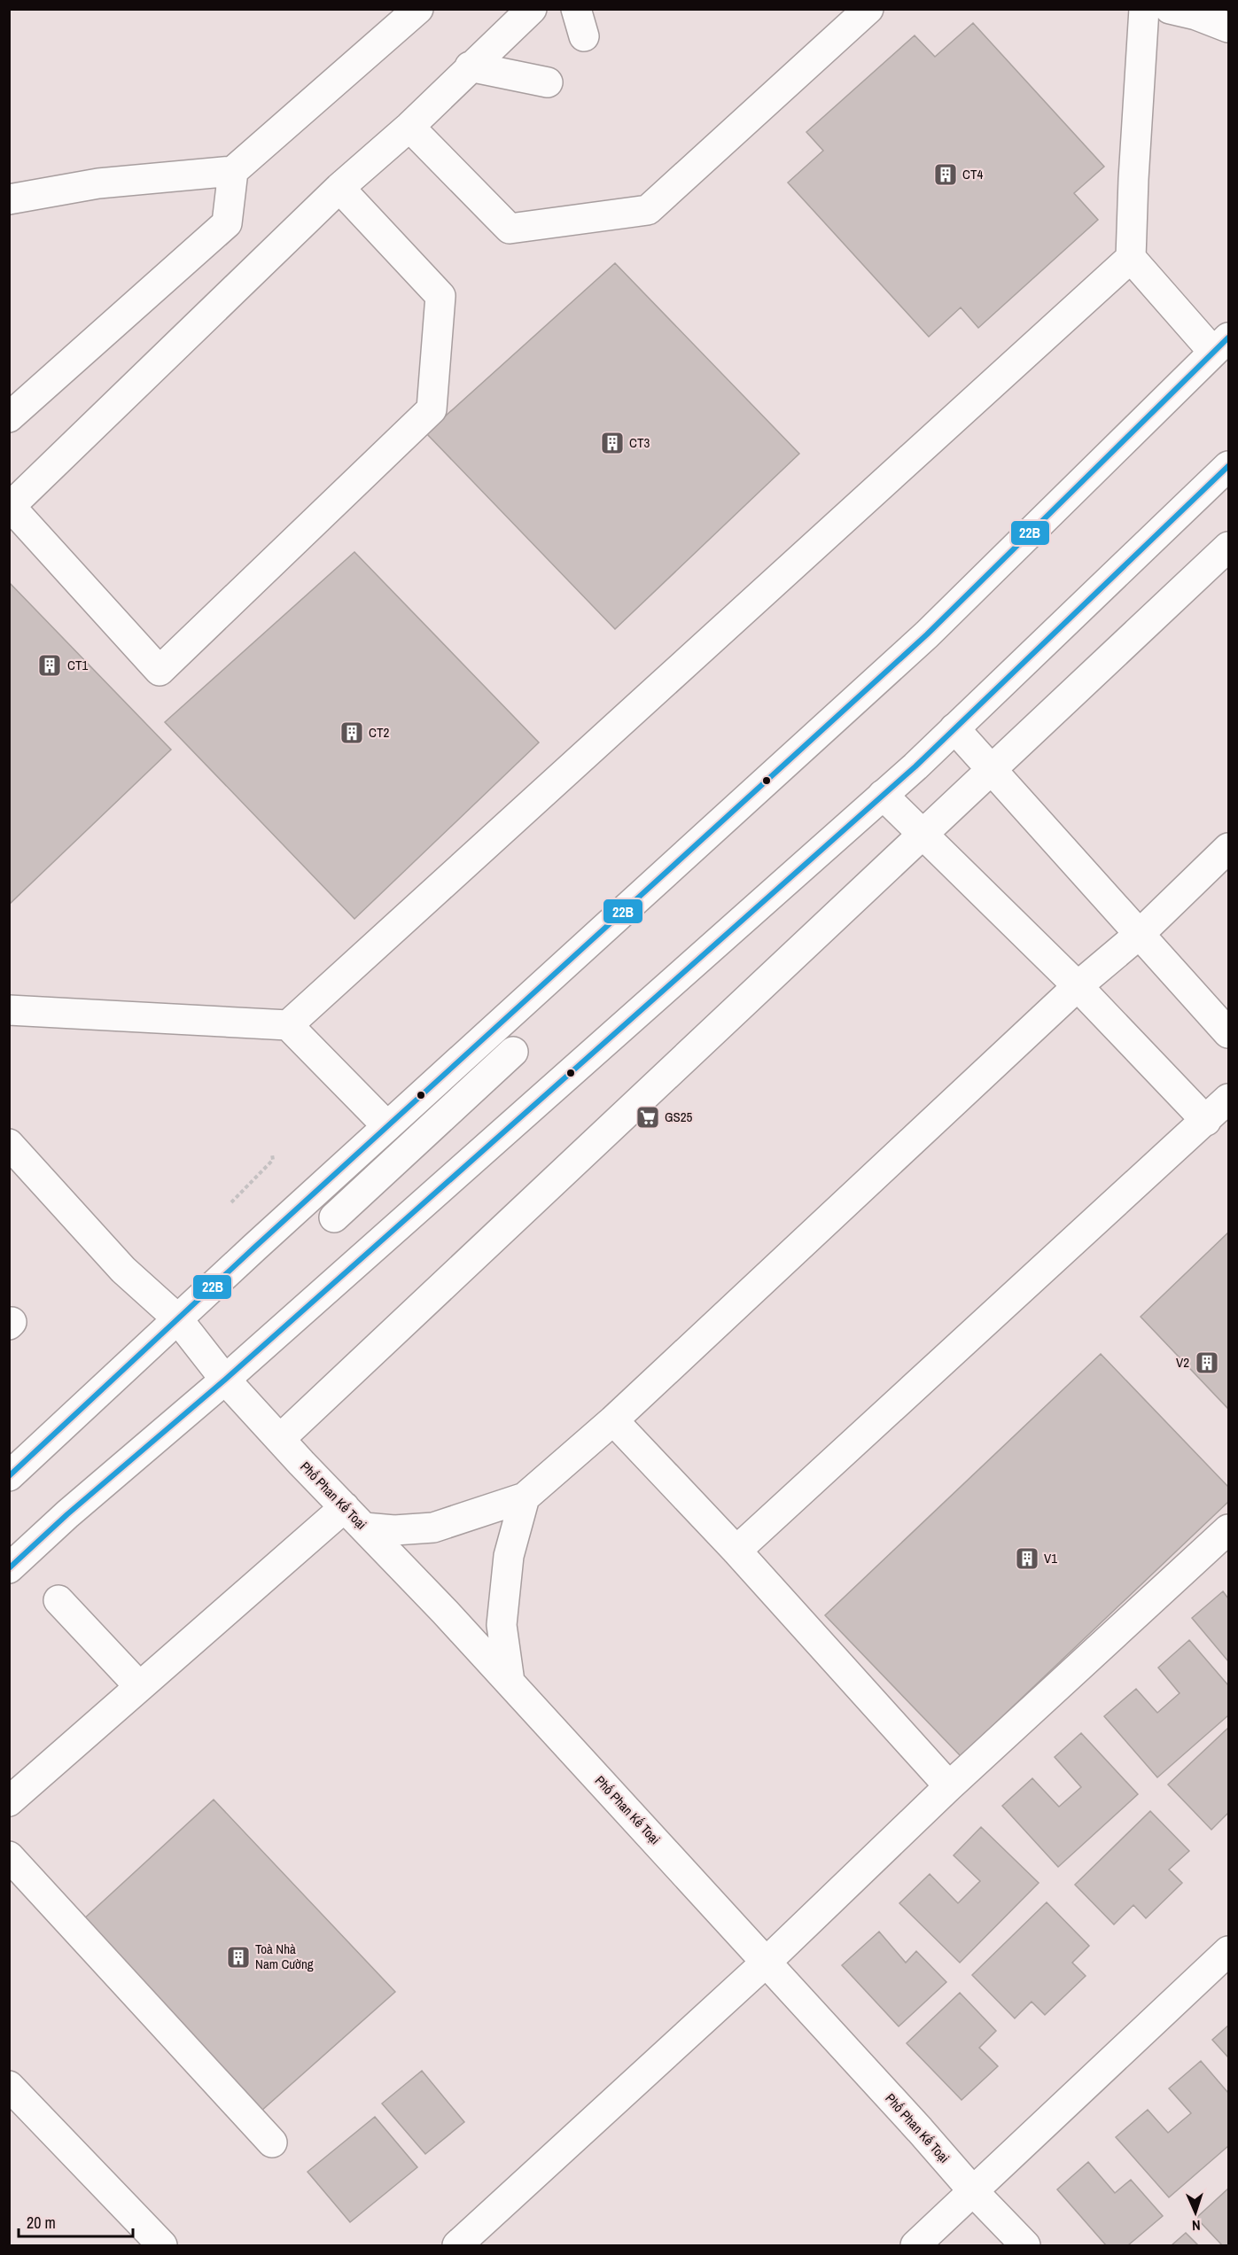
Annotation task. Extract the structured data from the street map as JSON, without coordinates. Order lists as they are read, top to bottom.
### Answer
{
  "streets": {
    "street": ["Phố Phan Kế Toại"]
  },
  "places": {
    "building": [
      "CT4",
      "CT3",
      "CT1",
      "CT2",
      "V2",
      "V1",
      "Toà Nhà Nam Cường"
    ],
    "supermarket": ["GS25"]
  },
  "lines": ["transit line 22B"],
  "scale_bar": "20 m",
  "north": "bottom"
}
